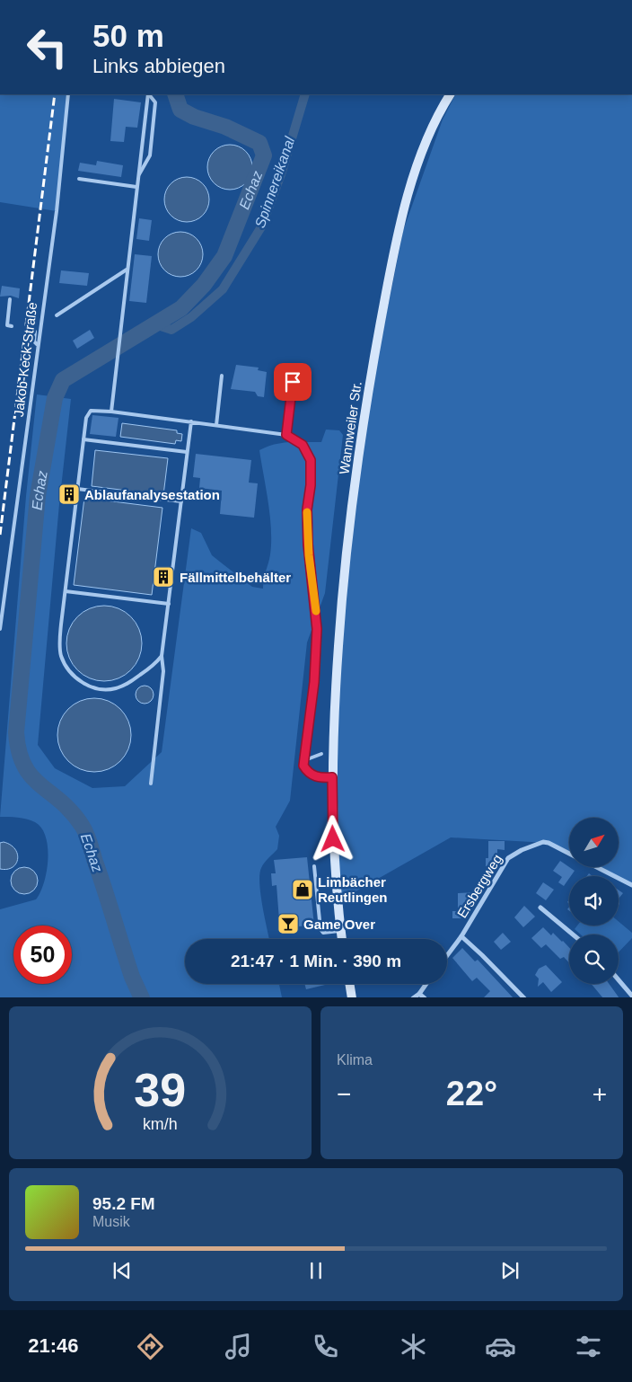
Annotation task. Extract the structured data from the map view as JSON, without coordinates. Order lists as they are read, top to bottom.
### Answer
{
  "streets": {
    "main road": ["Wannweiler Str."],
    "street": ["Ersbergweg"],
    "lane": ["Jakob-Keck-Straße"]
  },
  "water": ["Spinnereikanal", "Echaz"],
  "places": {
    "building": ["Ablaufanalysestation", "Fällmittelbehälter"],
    "shop": ["Limbächer Reutlingen"],
    "bar": ["Game Over"]
  },
  "north": "top right",
  "page": {
    "turn": ["50 m", "Links abbiegen"],
    "limit": "50",
    "trip": "21:47 · 1 Min. · 390 m",
    "tile": "Klima",
    "heat": ["−", "22°", "+"],
    "song": ["95.2 FM", "Musik"],
    "tabs": "21:46",
    "gauge": ["39", "km/h"]
  }
}
